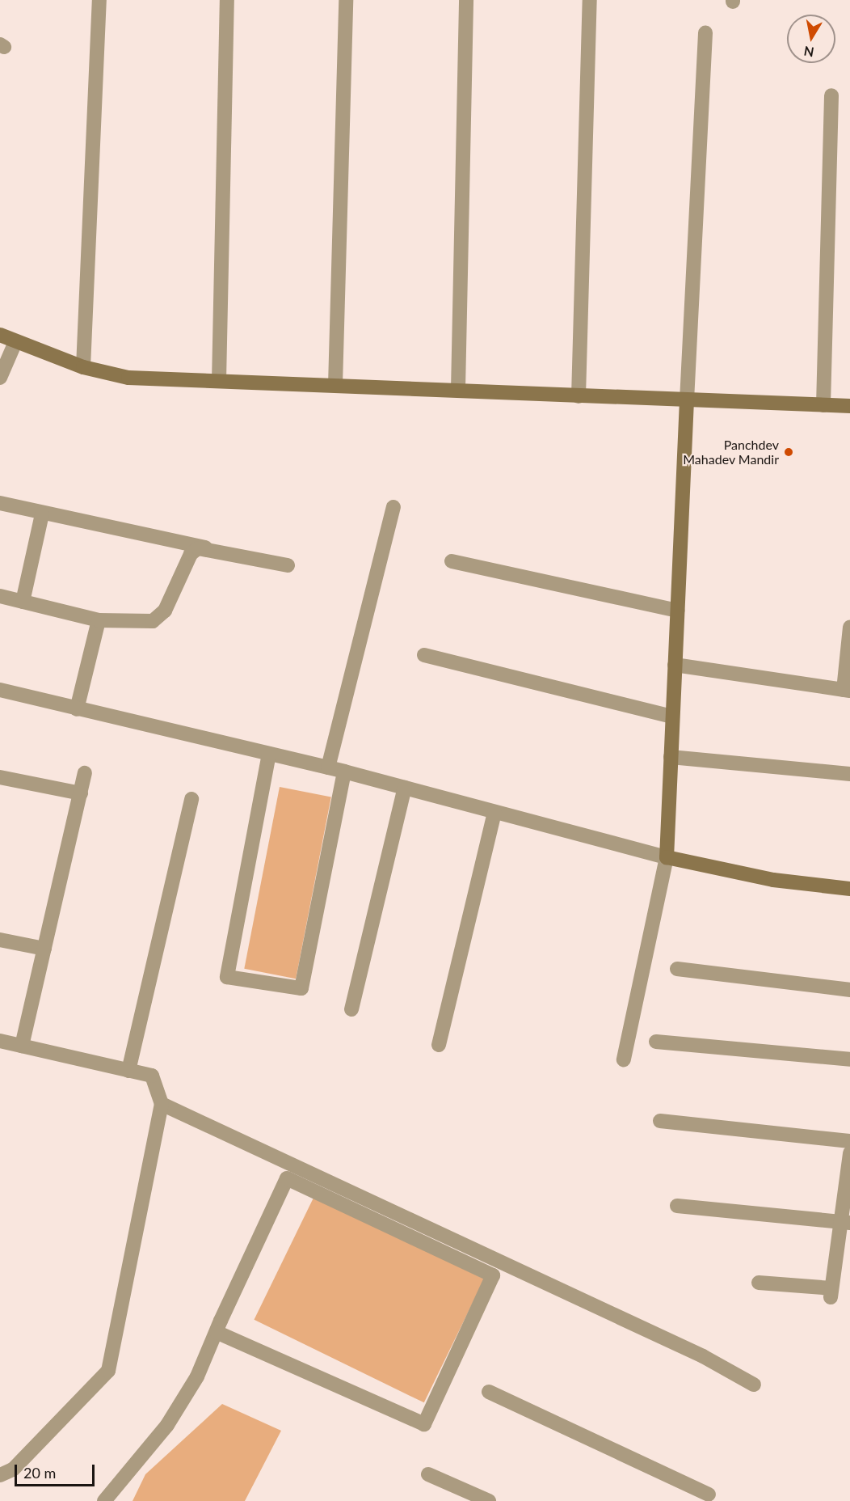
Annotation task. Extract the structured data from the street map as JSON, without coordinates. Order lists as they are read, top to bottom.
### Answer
{
  "places": ["Panchdev Mahadev Mandir"],
  "scale_bar": "20 m",
  "north": "bottom"
}
